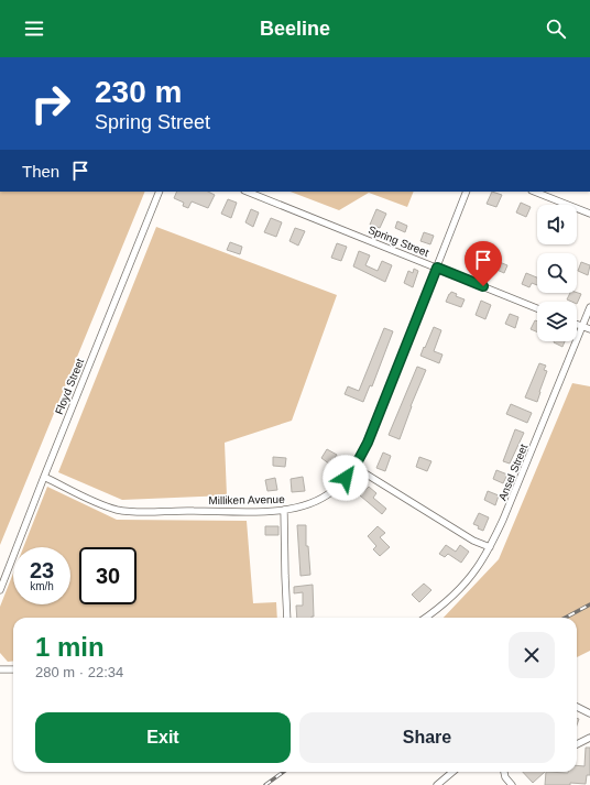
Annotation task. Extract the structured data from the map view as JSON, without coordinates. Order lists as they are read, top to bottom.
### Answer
{
  "streets": {
    "street": [
      "Spring Street",
      "Floyd Street",
      "Ansel Street",
      "Milliken Avenue"
    ]
  },
  "crossings": [
    ["Spring Street", "Milliken Avenue"],
    ["Floyd Street", "Milliken Avenue"]
  ],
  "page": {
    "header": "Beeline",
    "turn": ["230 m", "Spring Street"],
    "then": "Then",
    "speed": "23 km/h",
    "limit": "30",
    "heading": ["1 min", "280 m · 22:34"],
    "buttons": ["Exit", "Share"]
  }
}
